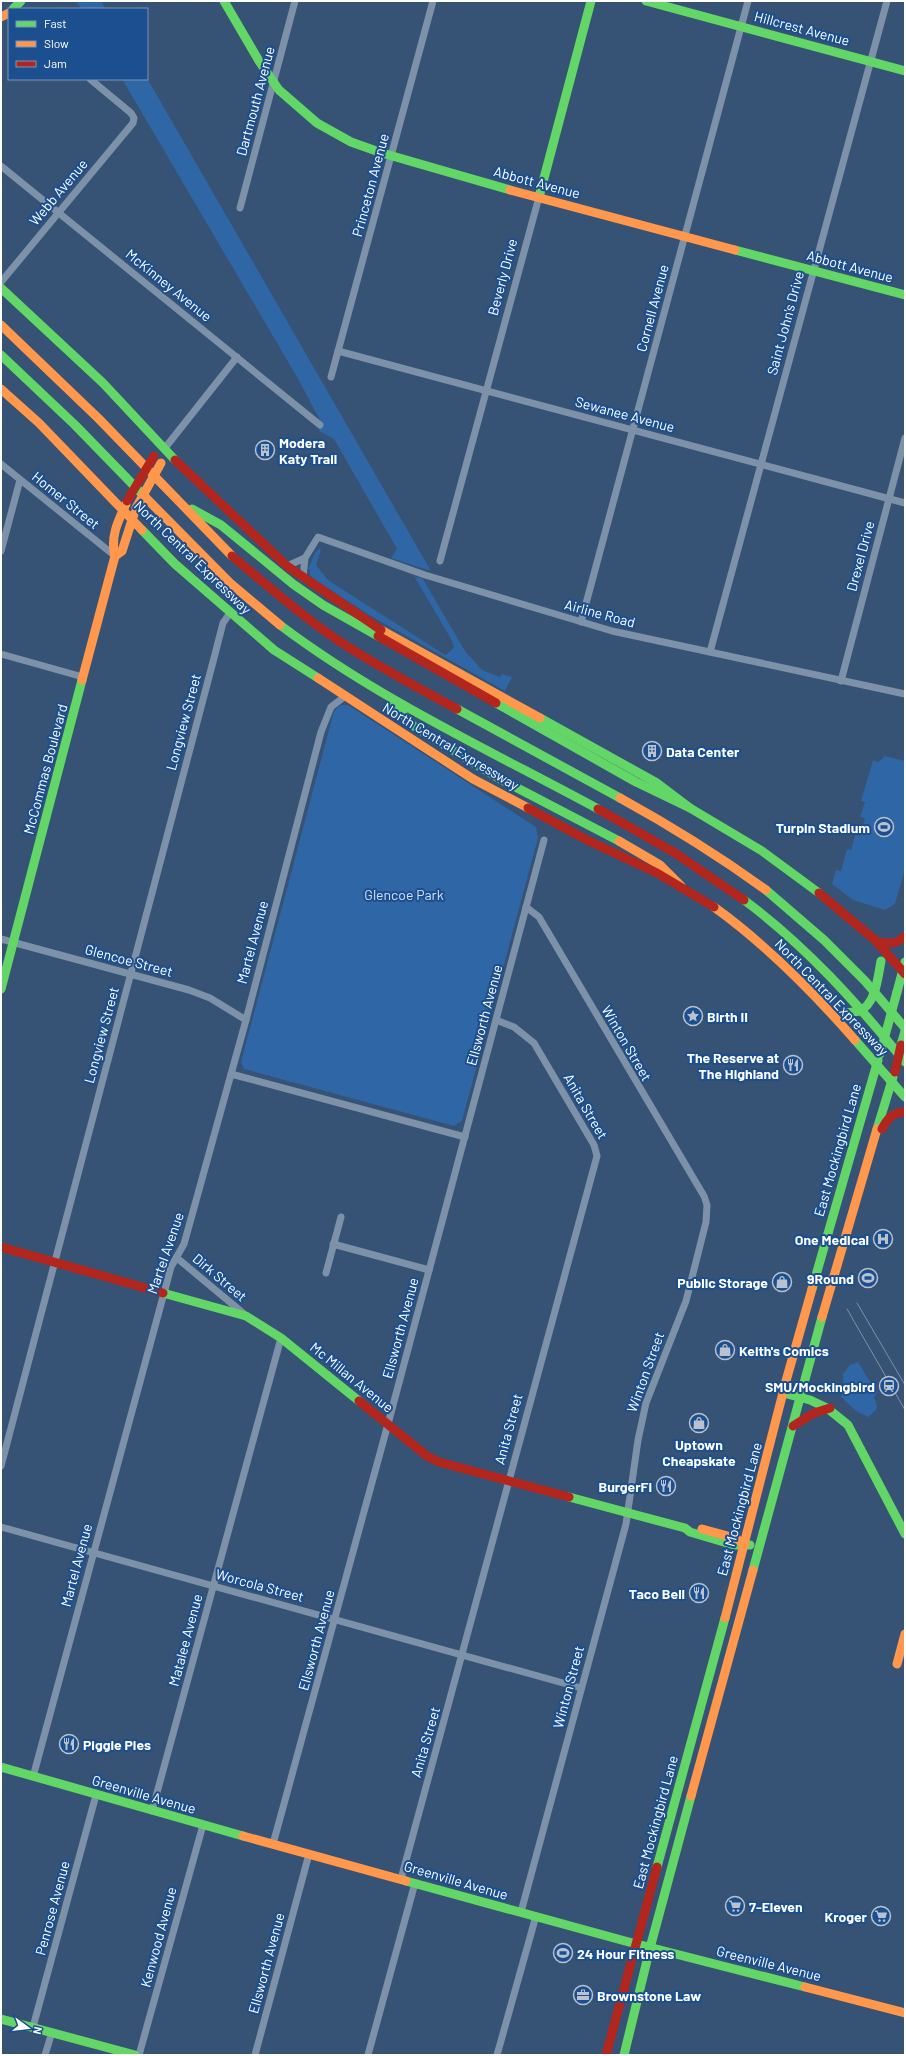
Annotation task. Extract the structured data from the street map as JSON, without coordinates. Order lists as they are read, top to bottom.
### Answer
{
  "streets": {
    "main road": [
      "Hillcrest Avenue",
      "Abbott Avenue",
      "Beverly Drive",
      "North Central Expressway",
      "McCommas Boulevard",
      "East Mockingbird Lane",
      "Mc Millan Avenue",
      "Greenville Avenue"
    ],
    "street": [
      "Dartmouth Avenue",
      "Princeton Avenue",
      "Webb Avenue",
      "McKinney Avenue",
      "Cornell Avenue",
      "Saint John's Drive",
      "Sewanee Avenue",
      "Homer Street",
      "Drexel Drive",
      "Airline Road",
      "Longview Street",
      "Martel Avenue",
      "Glencoe Street",
      "Ellsworth Avenue",
      "Winton Street",
      "Anita Street",
      "Dirk Street",
      "Worcola Street",
      "Matalee Avenue",
      "Penrose Avenue",
      "Kenwood Avenue"
    ]
  },
  "crossings": [
    ["Hillcrest Avenue", "Cornell Avenue"],
    ["Hillcrest Avenue", "Saint John's Drive"],
    ["Dartmouth Avenue", "Abbott Avenue"],
    ["Abbott Avenue", "Princeton Avenue"],
    ["Abbott Avenue", "Beverly Drive"],
    ["Abbott Avenue", "Cornell Avenue"],
    ["Abbott Avenue", "Saint John's Drive"],
    ["Princeton Avenue", "Sewanee Avenue"],
    ["Webb Avenue", "McKinney Avenue"],
    ["Beverly Drive", "Sewanee Avenue"],
    ["McKinney Avenue", "McCommas Boulevard"],
    ["Cornell Avenue", "Sewanee Avenue"],
    ["Cornell Avenue", "Airline Road"],
    ["Saint John's Drive", "Sewanee Avenue"],
    ["Saint John's Drive", "Airline Road"],
    ["Sewanee Avenue", "Drexel Drive"],
    ["Homer Street", "McCommas Boulevard"],
    ["Drexel Drive", "Airline Road"],
    ["North Central Expressway", "Longview Street"],
    ["North Central Expressway", "McCommas Boulevard"],
    ["North Central Expressway", "Martel Avenue"],
    ["North Central Expressway", "East Mockingbird Lane"],
    ["Longview Street", "Glencoe Street"],
    ["Longview Street", "Mc Millan Avenue"],
    ["McCommas Boulevard", "Glencoe Street"],
    ["Martel Avenue", "Glencoe Street"],
    ["Martel Avenue", "Dirk Street"],
    ["Martel Avenue", "Mc Millan Avenue"],
    ["Martel Avenue", "Worcola Street"],
    ["Martel Avenue", "Greenville Avenue"],
    ["Ellsworth Avenue", "Winton Street"],
    ["Ellsworth Avenue", "Anita Street"],
    ["Ellsworth Avenue", "Mc Millan Avenue"],
    ["Ellsworth Avenue", "Worcola Street"],
    ["Ellsworth Avenue", "Greenville Avenue"],
    ["Winton Street", "Mc Millan Avenue"],
    ["Winton Street", "Worcola Street"],
    ["Winton Street", "Greenville Avenue"],
    ["Anita Street", "Mc Millan Avenue"],
    ["Anita Street", "Worcola Street"],
    ["Anita Street", "Greenville Avenue"],
    ["East Mockingbird Lane", "Mc Millan Avenue"],
    ["East Mockingbird Lane", "Greenville Avenue"],
    ["Dirk Street", "Mc Millan Avenue"],
    ["Mc Millan Avenue", "Matalee Avenue"],
    ["Worcola Street", "Matalee Avenue"],
    ["Matalee Avenue", "Greenville Avenue"],
    ["Greenville Avenue", "Penrose Avenue"],
    ["Greenville Avenue", "Kenwood Avenue"]
  ],
  "parks": ["Glencoe Park"],
  "places": {
    "building": ["Modera Katy Trail", "Data Center"],
    "sports": ["Turpin Stadium", "9Round", "24 Hour Fitness"],
    "place": ["Birth II"],
    "restaurant": [
      "The Reserve at The Highland",
      "BurgerFi",
      "Taco Bell",
      "Piggie Pies"
    ],
    "hospital": ["One Medical"],
    "shop": ["Public Storage", "Keith's Comics", "Uptown Cheapskate"],
    "station": ["SMU/Mockingbird"],
    "supermarket": ["7-Eleven", "Kroger"],
    "office": ["Brownstone Law"]
  },
  "legend": ["Fast", "Slow", "Jam"],
  "north": "right"
}
